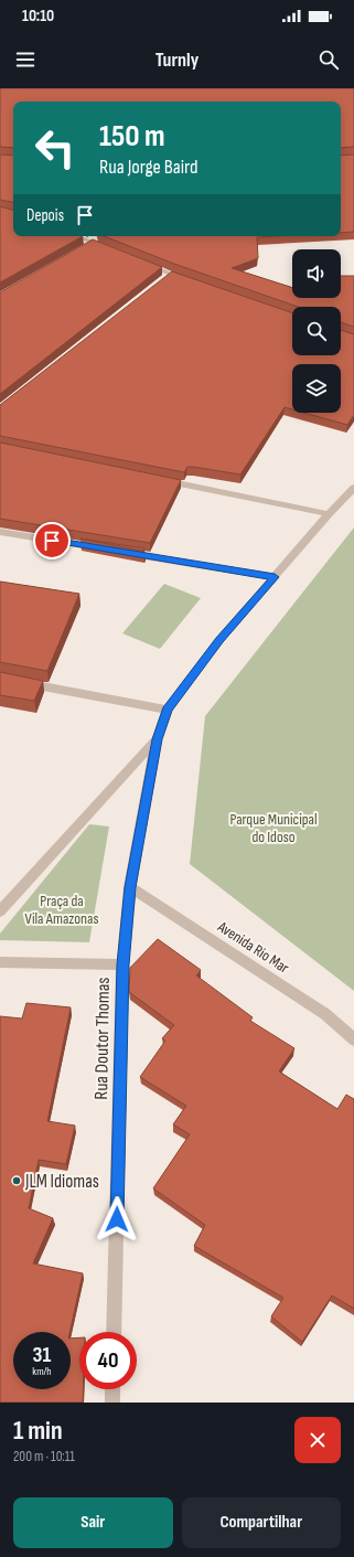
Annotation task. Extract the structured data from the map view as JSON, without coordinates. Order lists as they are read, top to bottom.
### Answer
{
  "streets": {
    "street": ["Avenida Rio Mar", "Rua Doutor Thomas"]
  },
  "crossings": [
    ["Avenida Rio Mar", "Rua Doutor Thomas"]
  ],
  "parks": ["Parque Municipal do Idoso", "Praça da Vila Amazonas"],
  "places": ["JLM Idiomas"],
  "page": {
    "status": "10:10",
    "header": "Turnly",
    "turn": ["150 m", "Rua Jorge Baird"],
    "then": "Depois",
    "speed": "31 km/h",
    "limit": "40",
    "heading": ["1 min", "200 m · 10:11"],
    "buttons": ["Sair", "Compartilhar"]
  }
}
